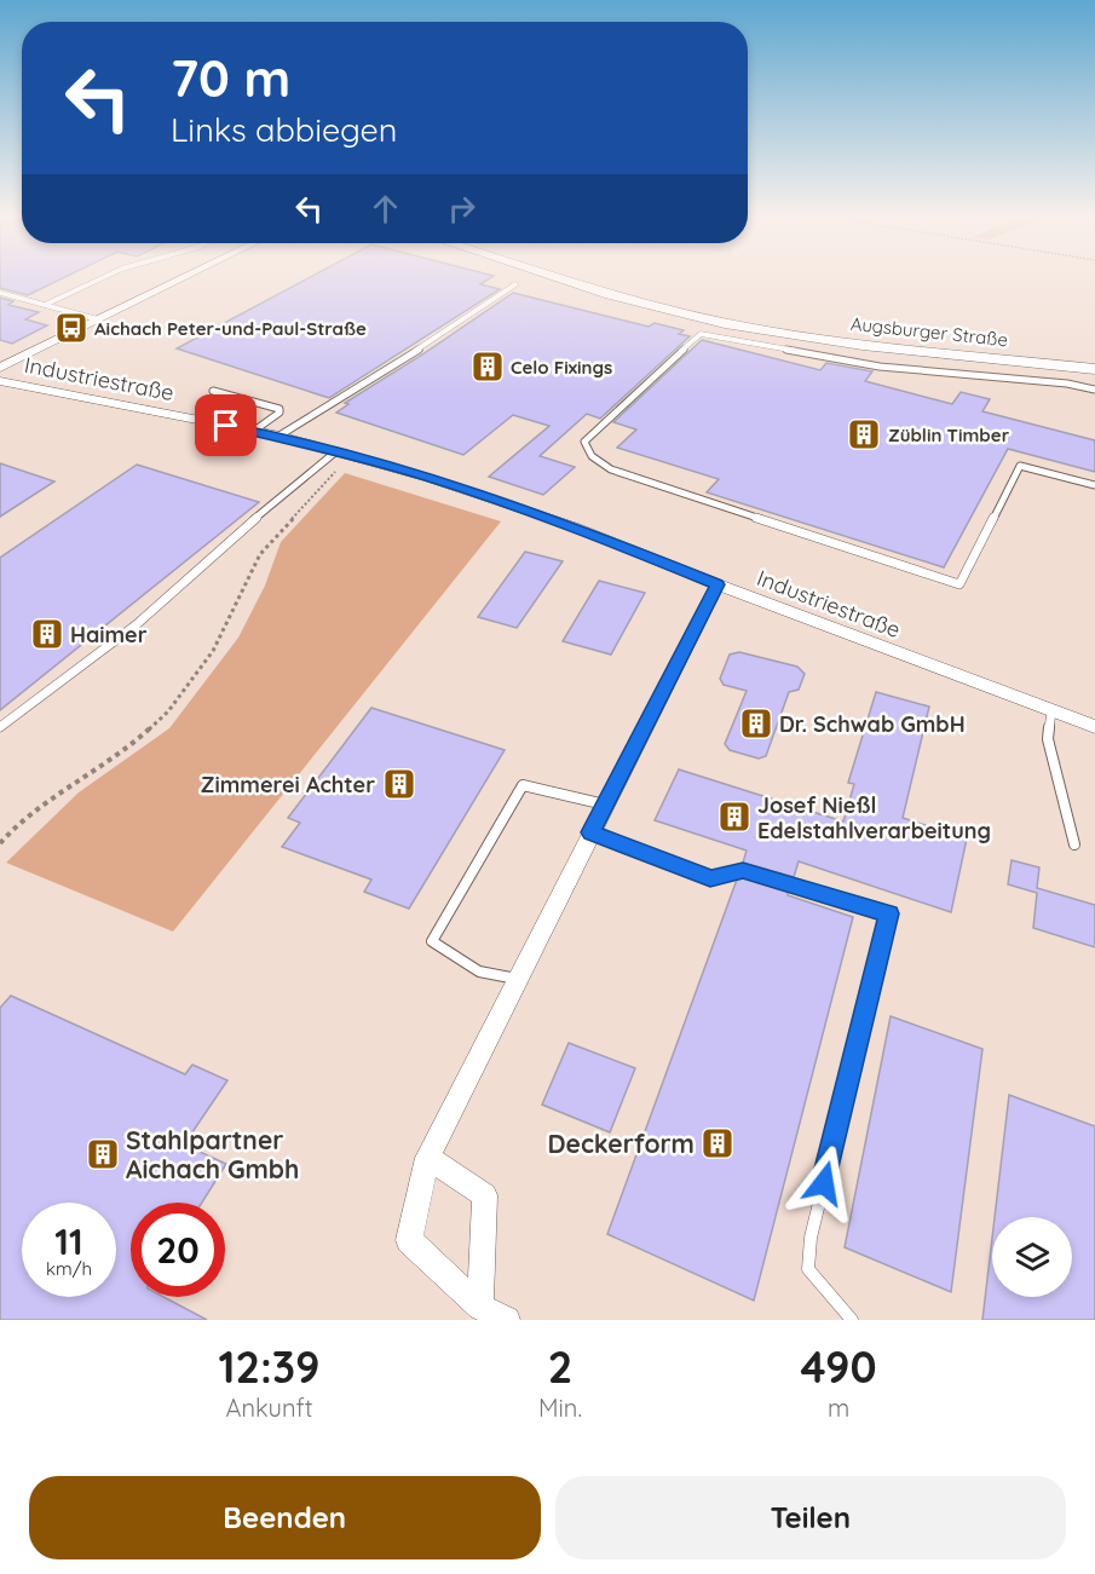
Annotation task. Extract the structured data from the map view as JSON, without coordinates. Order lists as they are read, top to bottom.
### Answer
{
  "streets": {
    "main road": ["Augsburger Straße"],
    "street": ["Industriestraße"]
  },
  "places": {
    "bus stop": ["Aichach Peter-und-Paul-Straße"],
    "building": [
      "Celo Fixings",
      "Züblin Timber",
      "Haimer",
      "Dr. Schwab GmbH",
      "Zimmerei Achter",
      "Josef Nießl Edelstahlverarbeitung",
      "Deckerform",
      "Stahlpartner Aichach Gmbh"
    ]
  },
  "page": {
    "turn": ["70 m", "Links abbiegen"],
    "speed": "11 km/h",
    "limit": "20",
    "eta": [
      "12:39",
      "Ankunft",
      "2",
      "Min.",
      "490",
      "m"
    ],
    "buttons": ["Beenden", "Teilen"]
  }
}
